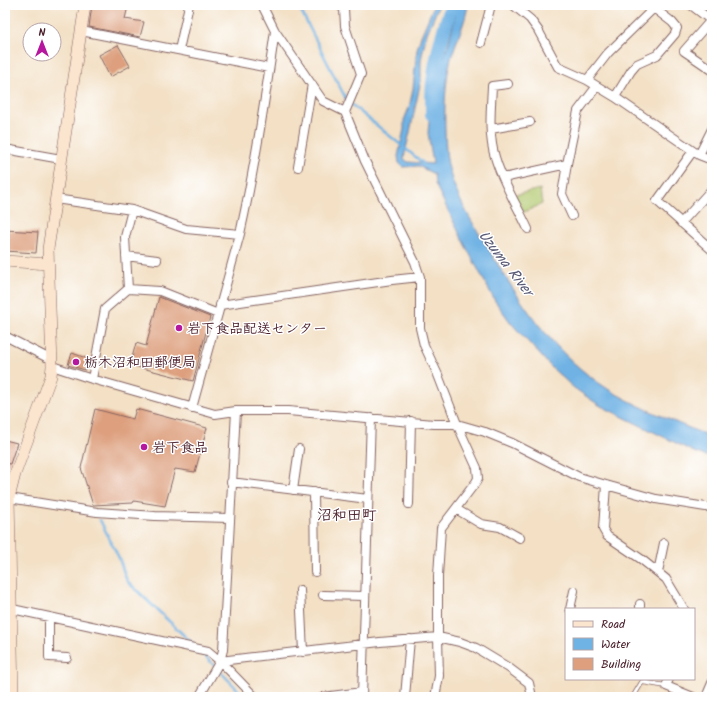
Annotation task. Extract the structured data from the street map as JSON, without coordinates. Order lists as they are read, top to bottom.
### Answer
{
  "districts": ["沼和田町"],
  "water": ["Uzuma River"],
  "places": ["岩下食品配送センター", "栃木沼和田郵便局", "岩下食品"],
  "legend": ["Road", "Water", "Building"],
  "north": "top"
}
